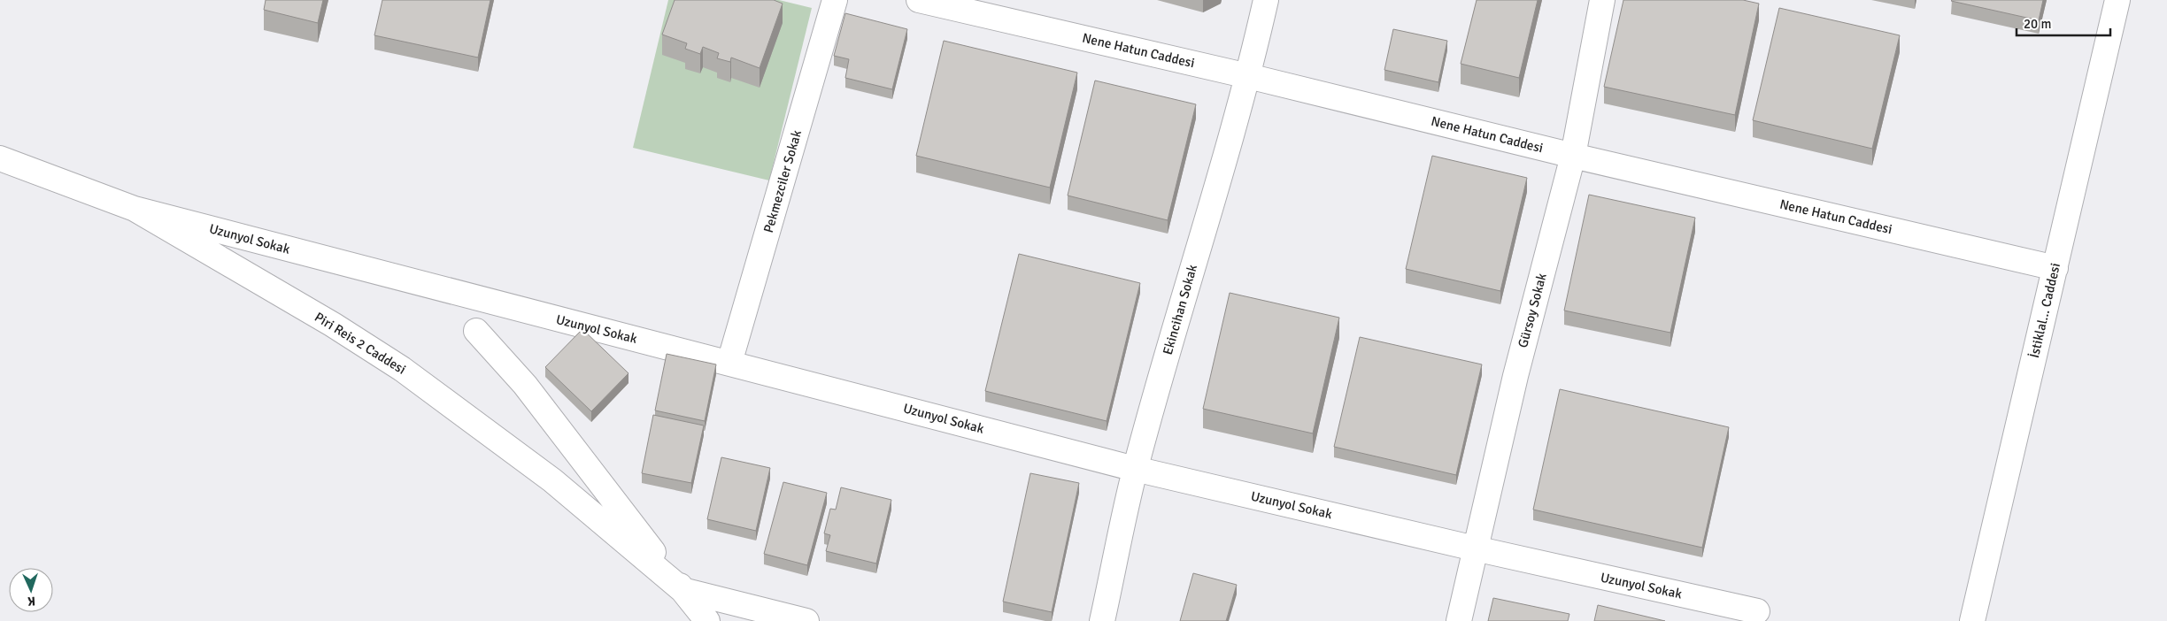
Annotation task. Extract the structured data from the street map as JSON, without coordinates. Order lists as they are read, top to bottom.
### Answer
{
  "streets": {
    "street": [
      "Nene Hatun Caddesi",
      "Pekmezciler Sokak",
      "Uzunyol Sokak",
      "Ekincihan Sokak",
      "Gürsoy Sokak",
      "İstiklal... Caddesi",
      "Piri Reis 2 Caddesi"
    ]
  },
  "crossings": [
    ["Nene Hatun Caddesi", "Ekincihan Sokak"],
    ["Nene Hatun Caddesi", "Gürsoy Sokak"],
    ["Nene Hatun Caddesi", "İstiklal... Caddesi"],
    ["Pekmezciler Sokak", "Uzunyol Sokak"],
    ["Uzunyol Sokak", "Ekincihan Sokak"],
    ["Uzunyol Sokak", "Gürsoy Sokak"],
    ["Uzunyol Sokak", "Piri Reis 2 Caddesi"]
  ],
  "scale_bar": "20 m",
  "north": "bottom"
}
